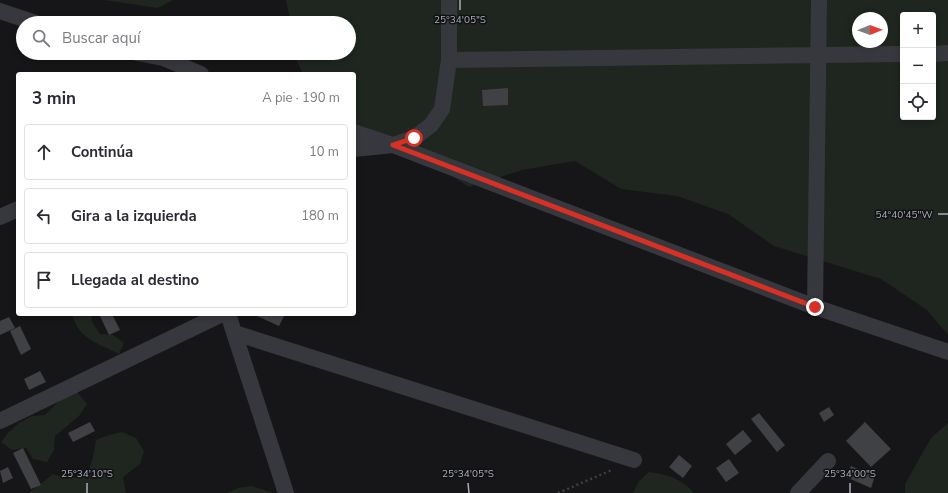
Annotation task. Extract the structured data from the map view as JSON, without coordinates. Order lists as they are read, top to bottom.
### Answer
{
  "north": "right",
  "page": {
    "map_buttons": ["+", "−"],
    "search": "Buscar aquí",
    "heading": ["3 min", "A pie · 190 m"],
    "list": [
      ["Continúa", "10 m"],
      ["Gira a la izquierda", "180 m"],
      "Llegada al destino"
    ]
  },
  "coordinates": [
    "25°34'05\"S",
    "54°40'45\"W",
    "25°34'10\"S",
    "25°34'00\"S"
  ]
}
